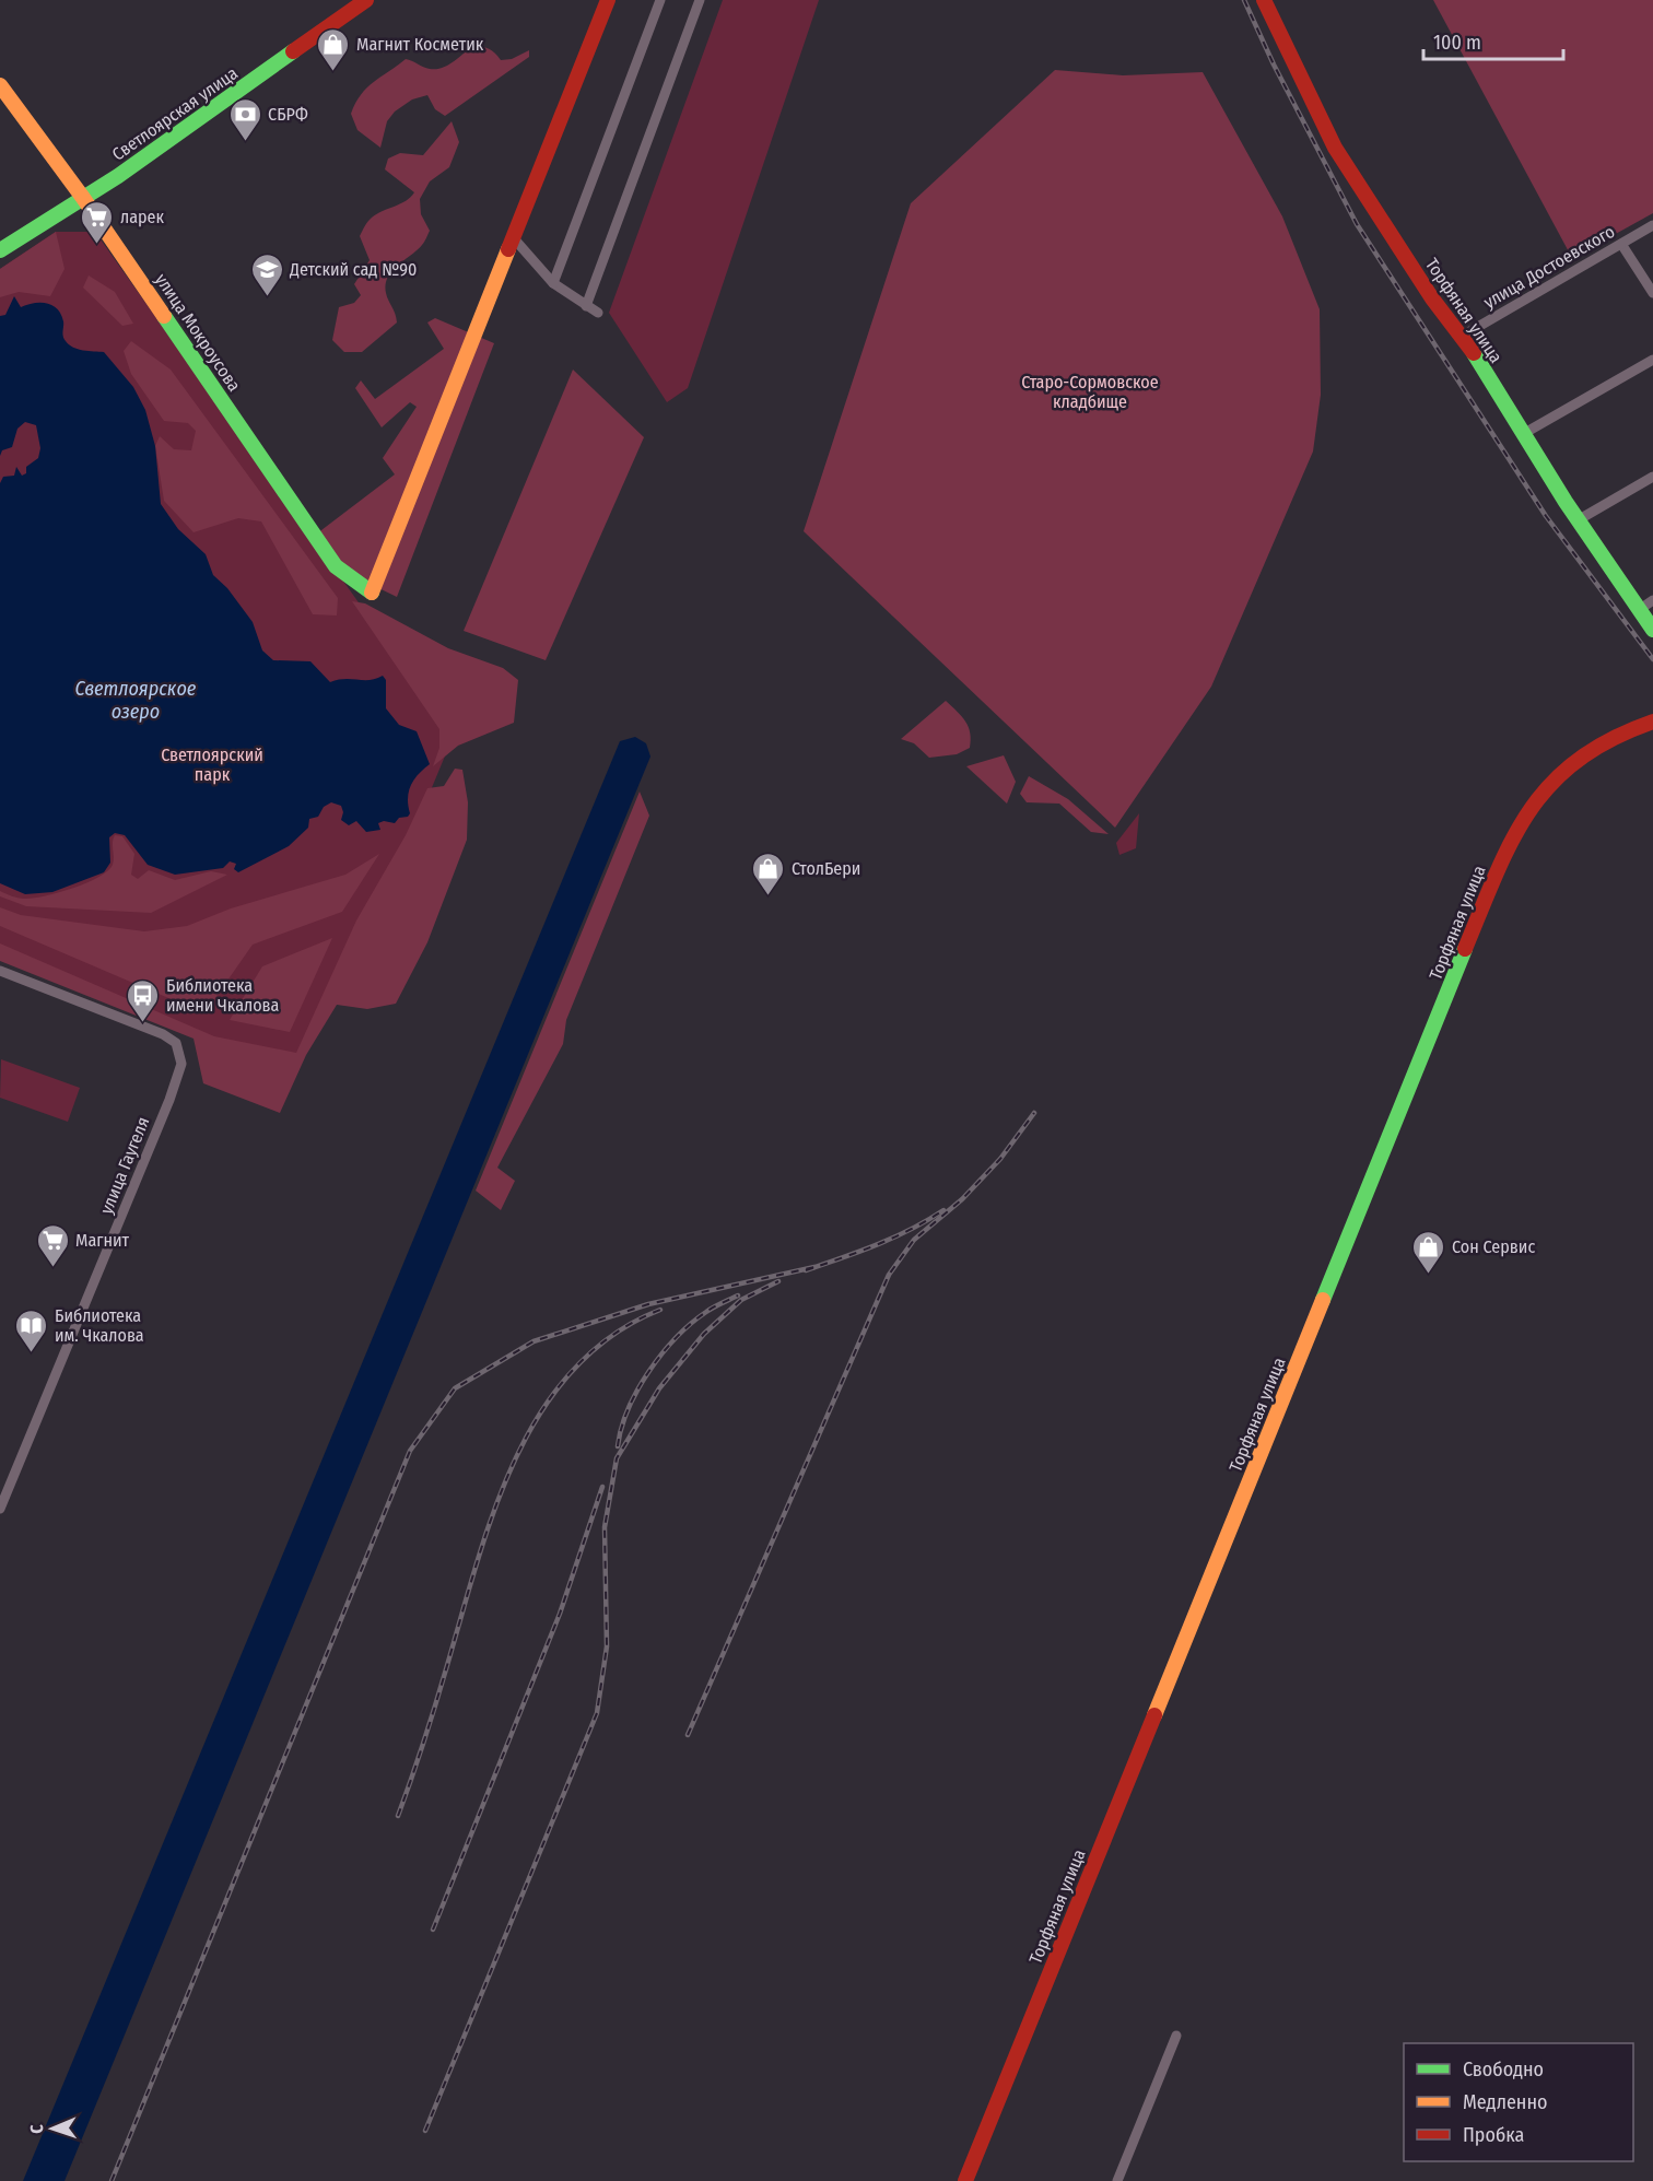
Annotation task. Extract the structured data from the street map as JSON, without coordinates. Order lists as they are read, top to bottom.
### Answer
{
  "streets": {
    "street": [
      "Светлоярская улица",
      "улица Достоевского",
      "Торфяная улица",
      "улица Мокроусова",
      "улица Гаугеля"
    ]
  },
  "crossings": [
    ["Светлоярская улица", "улица Мокроусова"],
    ["улица Достоевского", "Торфяная улица"]
  ],
  "water": ["Светлоярское озеро"],
  "parks": ["Старо-Сормовское кладбище", "Светлоярский парк"],
  "places": {
    "shop": ["Магнит Косметик", "СтолБери", "Сон Сервис"],
    "bank": ["СБРФ"],
    "supermarket": ["ларек", "Магнит"],
    "school or university": ["Детский сад №90"],
    "bus stop": ["Библиотека имени Чкалова"],
    "library": ["Библиотека им. Чкалова"]
  },
  "legend": ["Свободно", "Медленно", "Пробка"],
  "scale_bar": "100 m",
  "north": "left"
}
